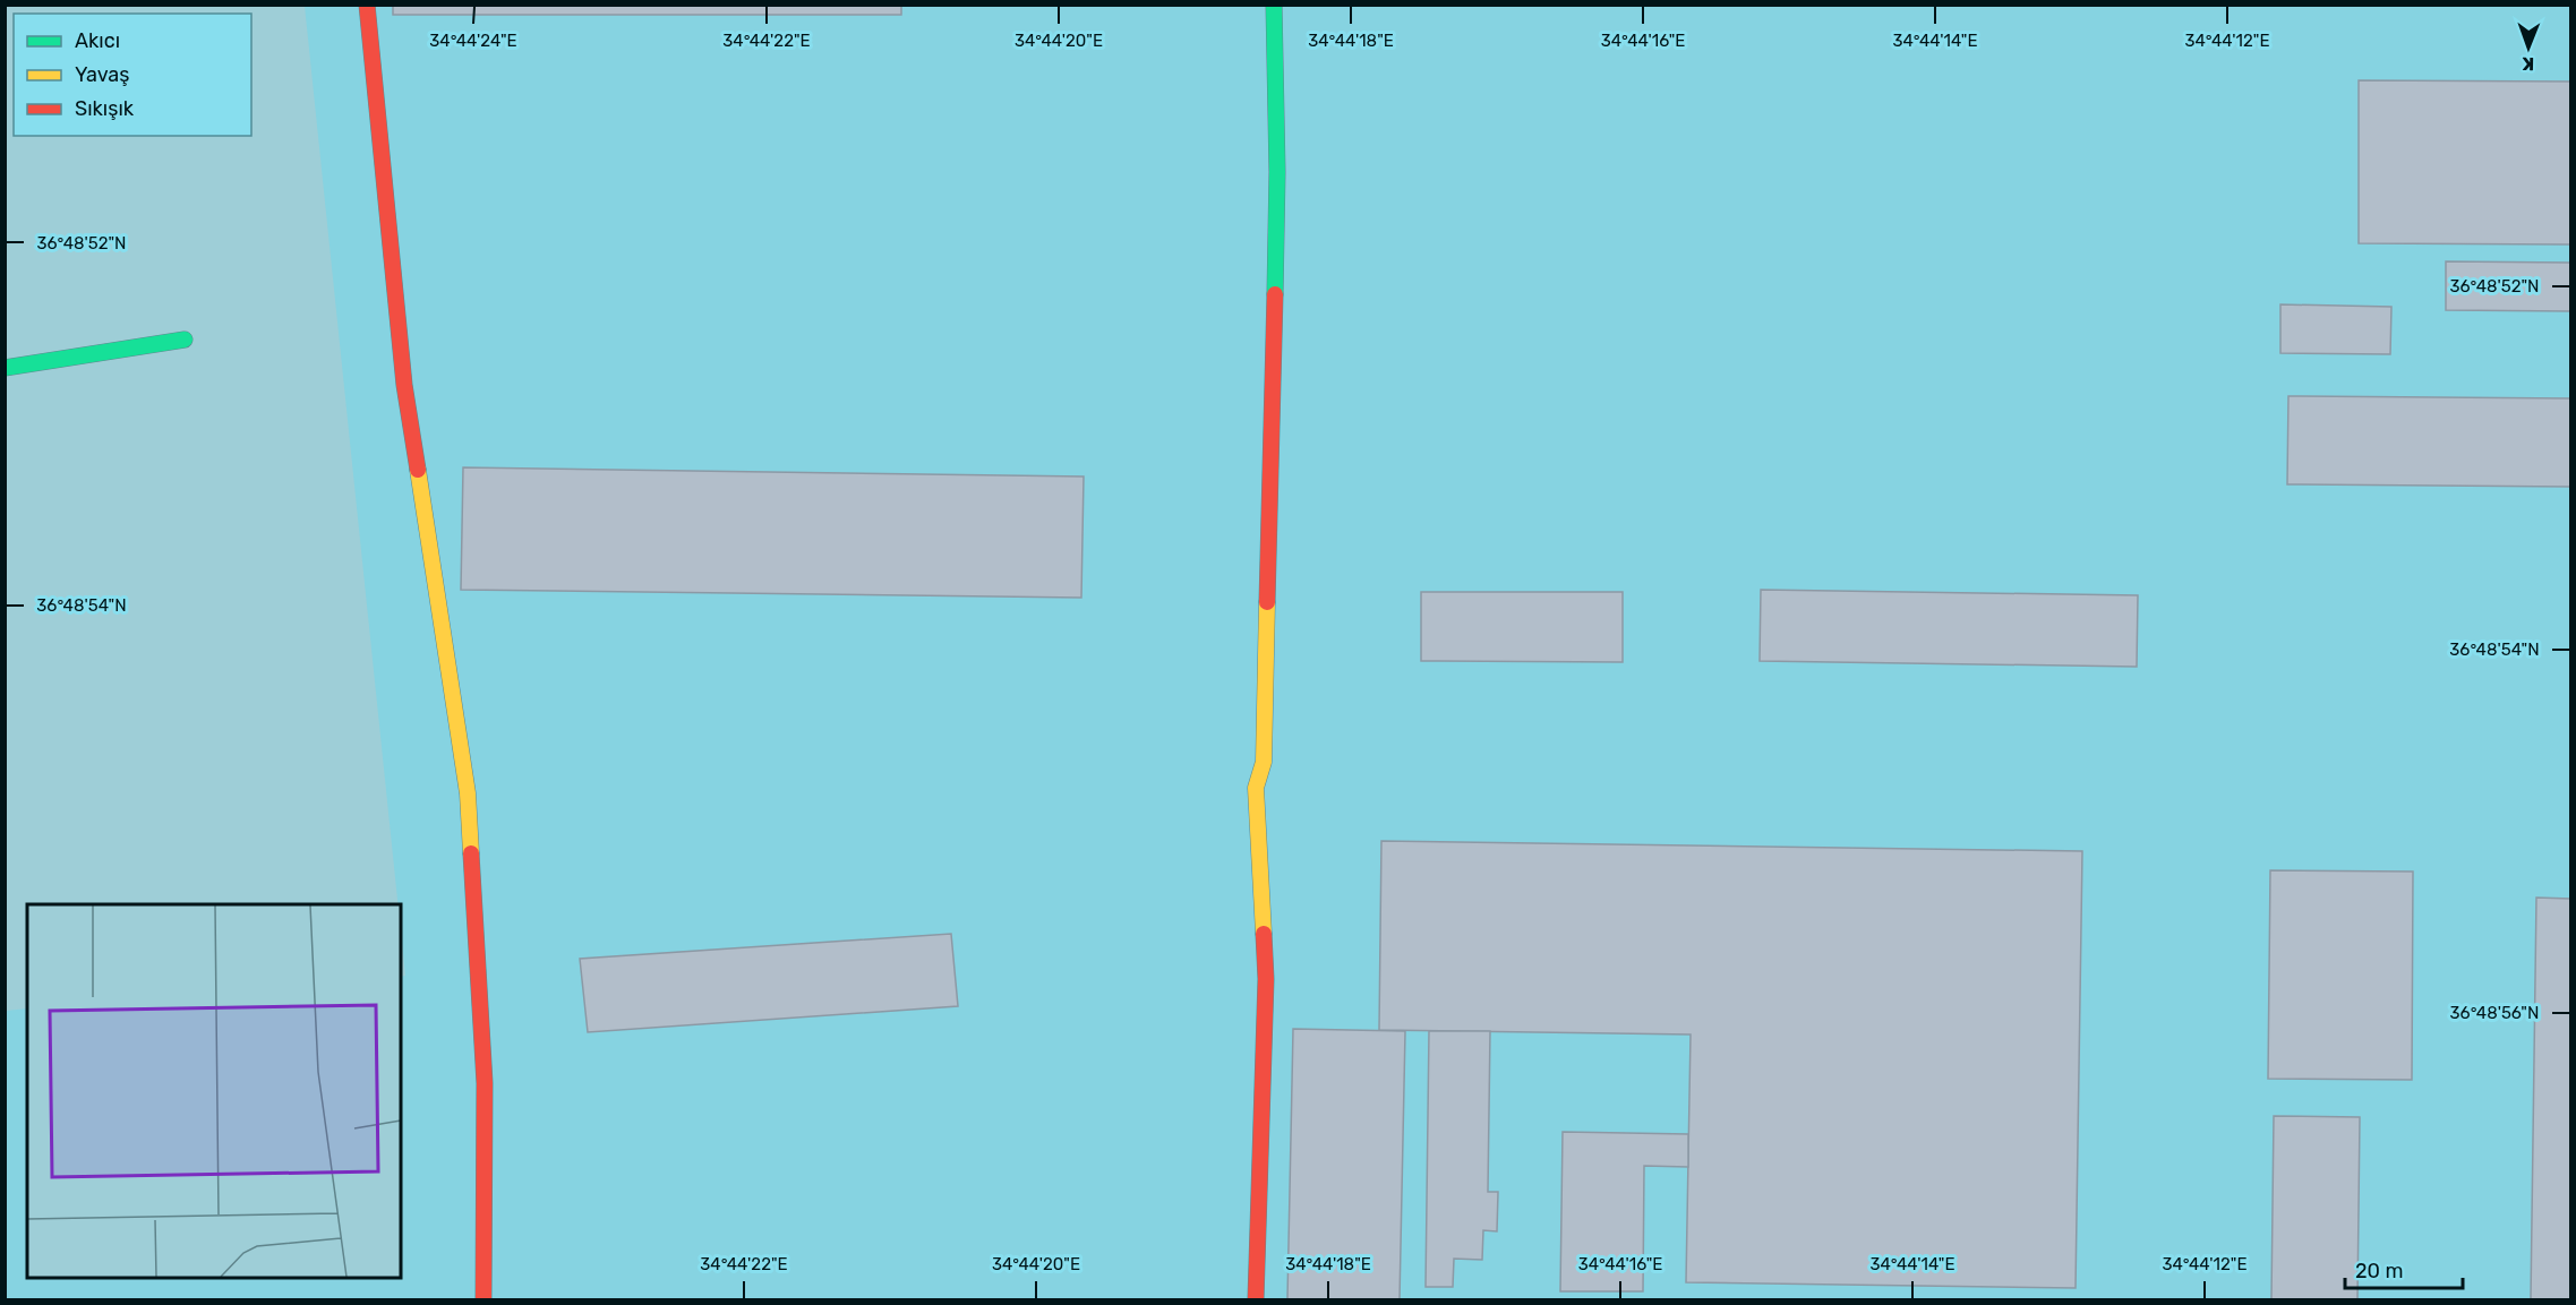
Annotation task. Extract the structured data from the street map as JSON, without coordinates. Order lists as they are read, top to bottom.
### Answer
{
  "legend": ["Akıcı", "Yavaş", "Sıkışık"],
  "scale_bar": "20 m",
  "north": "bottom",
  "coordinates": [
    "34°44'24\"E",
    "34°44'22\"E",
    "34°44'20\"E",
    "34°44'18\"E",
    "34°44'16\"E",
    "34°44'14\"E",
    "34°44'12\"E",
    "36°48'52\"N",
    "36°48'54\"N",
    "36°48'56\"N"
  ]
}
